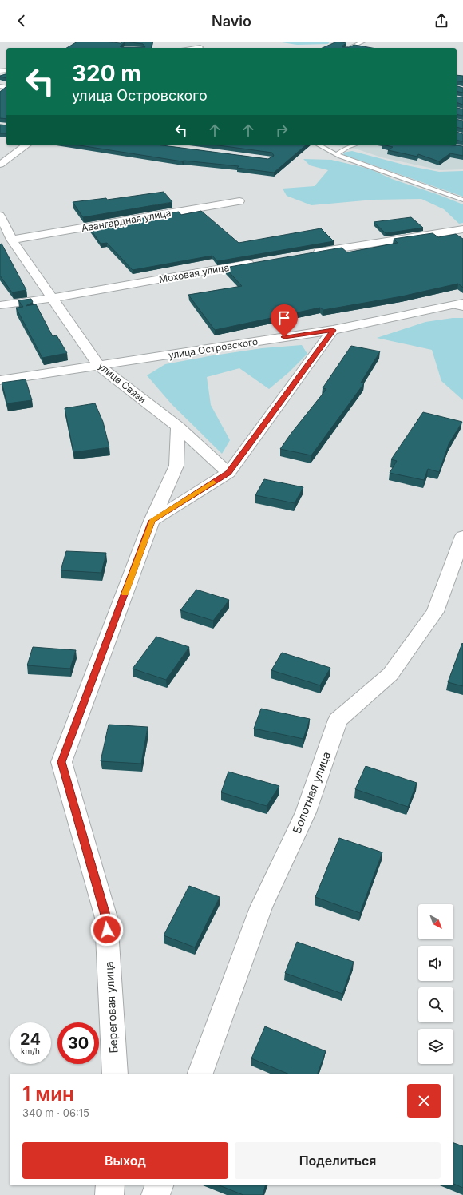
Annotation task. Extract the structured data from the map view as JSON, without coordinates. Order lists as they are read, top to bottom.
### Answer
{
  "streets": {
    "street": [
      "Авангардная улица",
      "Моховая улица",
      "улица Островского",
      "улица Связи",
      "Болотная улица",
      "Береговая улица"
    ]
  },
  "crossings": [
    ["Авангардная улица", "улица Связи"],
    ["Моховая улица", "улица Связи"],
    ["улица Островского", "улица Связи"]
  ],
  "north": "bottom right",
  "page": {
    "header": "Navio",
    "turn": ["320 m", "улица Островского"],
    "speed": "24 km/h",
    "limit": "30",
    "heading": ["1 мин", "340 m · 06:15"],
    "buttons": ["Выход", "Поделиться"]
  }
}
